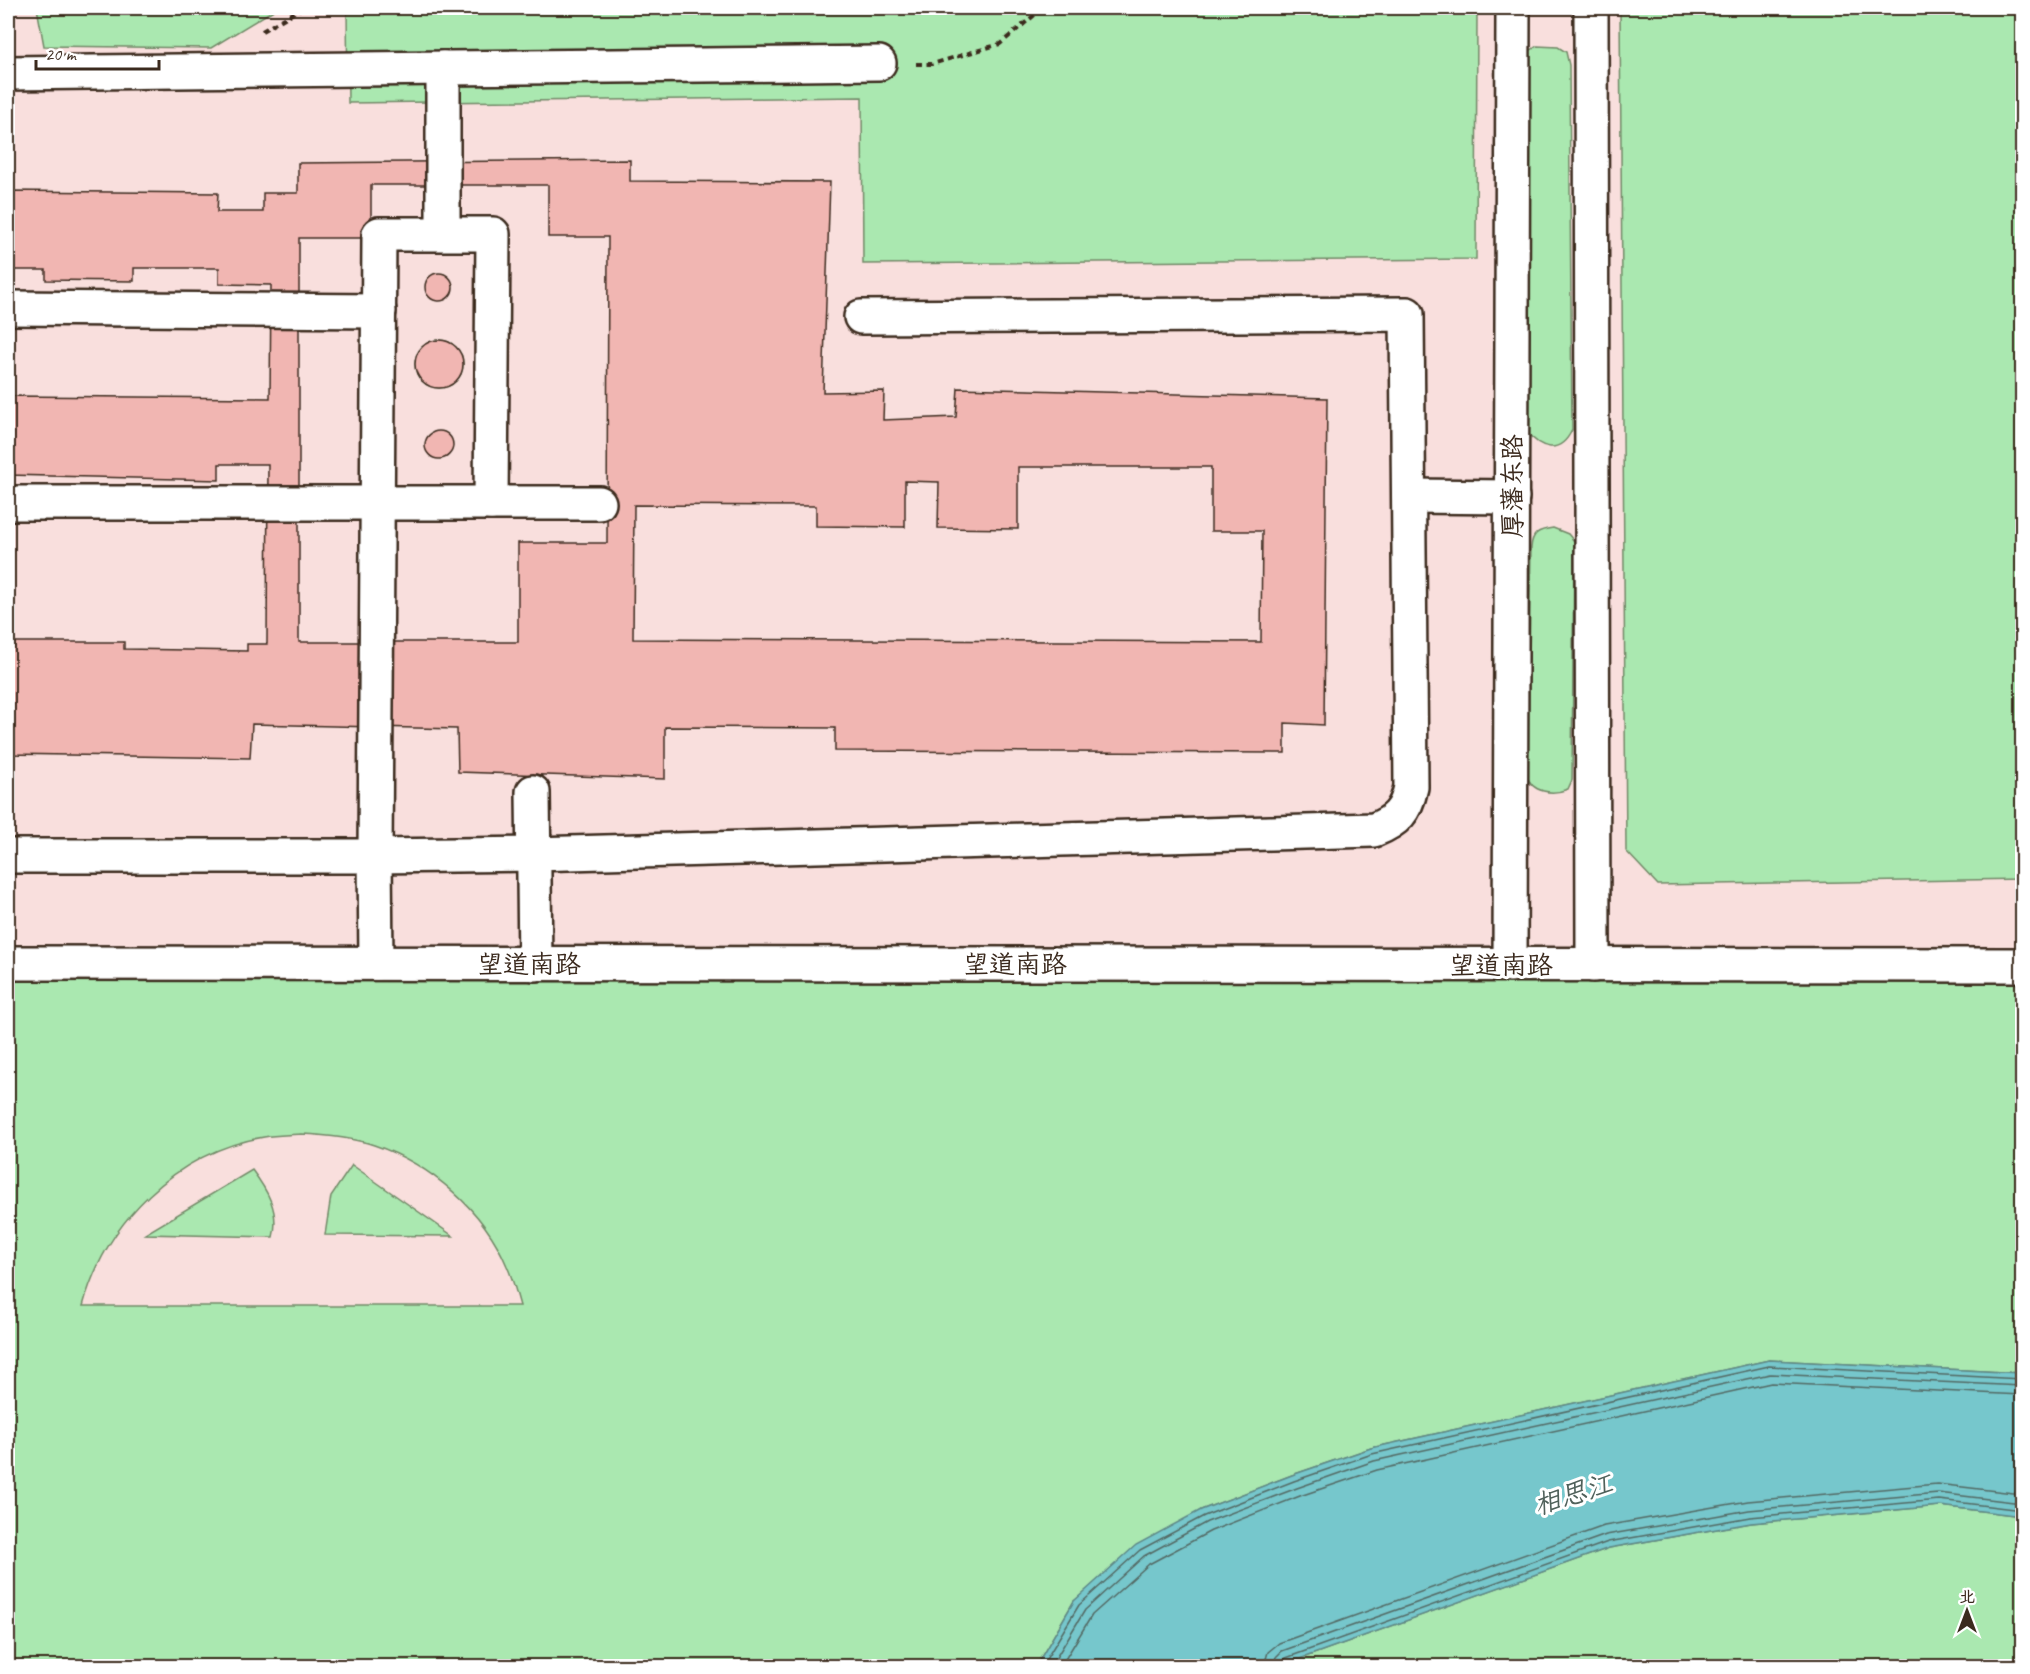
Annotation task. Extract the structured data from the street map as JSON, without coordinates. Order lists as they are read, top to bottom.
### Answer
{
  "streets": {
    "street": ["厚藩东路", "望道南路"]
  },
  "crossings": [
    ["厚藩东路", "望道南路"]
  ],
  "water": ["相思江"],
  "scale_bar": "20 m",
  "north": "top"
}
